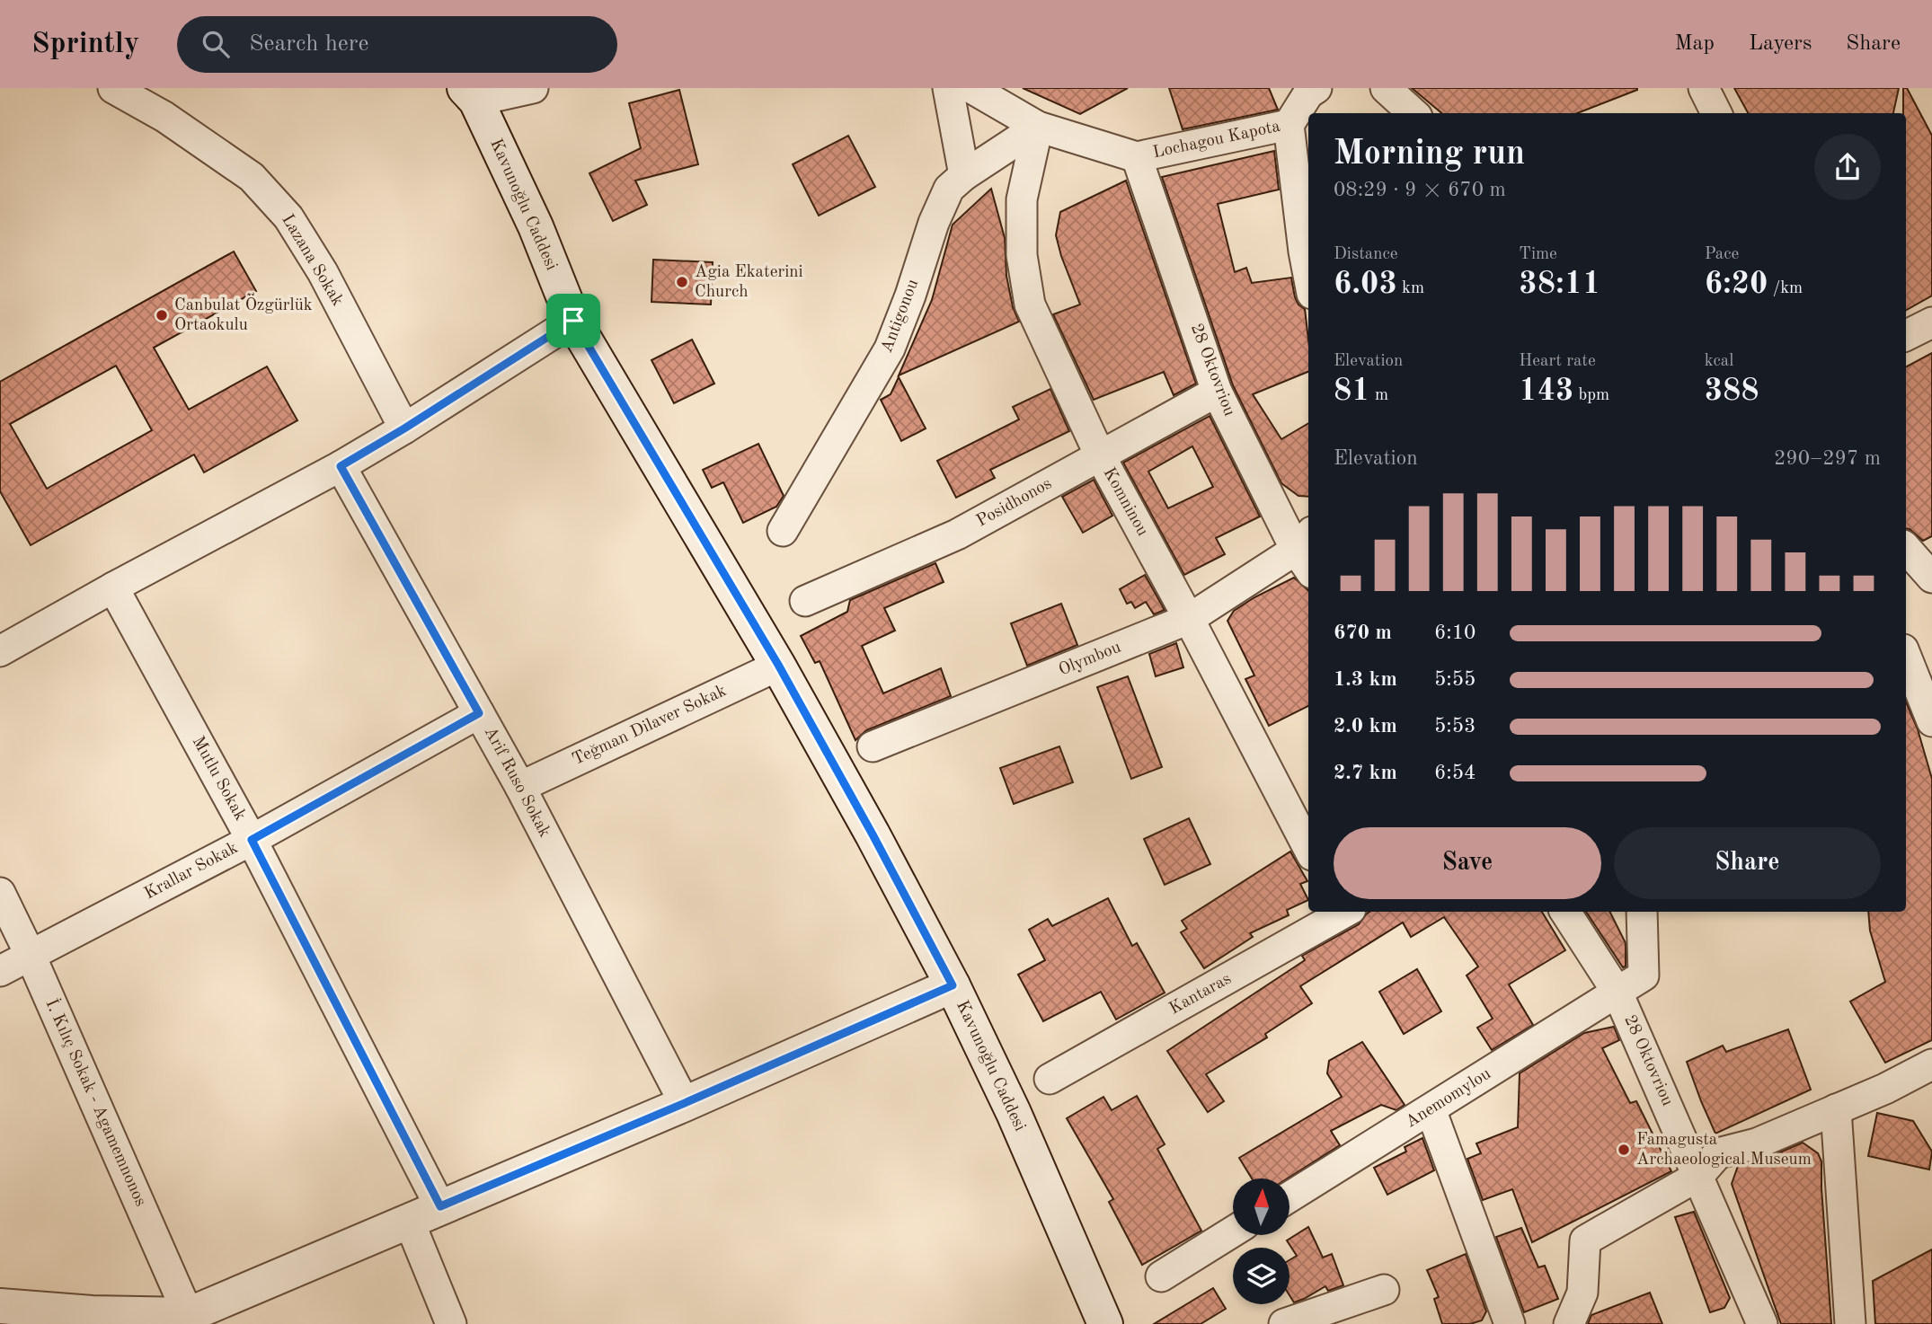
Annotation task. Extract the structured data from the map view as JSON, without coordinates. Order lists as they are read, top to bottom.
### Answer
{
  "streets": {
    "main road": ["Kavunoğlu Caddesi"],
    "street": [
      "Lochagou Kapota",
      "Lazana Sokak",
      "Antigonou",
      "28 Oktovriou",
      "Komninou",
      "Posidhonos",
      "Olymbou",
      "Teğman Dilaver Sokak",
      "Mutlu Sokak",
      "Arif Ruso Sokak",
      "Krallar Sokak",
      "Kantaras",
      "Anemomylou",
      "İ. Kılıç Sokak - Agamemnonos"
    ]
  },
  "crossings": [
    ["Lochagou Kapota", "Antigonou"],
    ["Lochagou Kapota", "28 Oktovriou"],
    ["Lochagou Kapota", "Komninou"],
    ["Kavunoğlu Caddesi", "Teğman Dilaver Sokak"],
    ["Antigonou", "Komninou"],
    ["28 Oktovriou", "Posidhonos"],
    ["28 Oktovriou", "Olymbou"],
    ["28 Oktovriou", "Anemomylou"],
    ["Komninou", "Posidhonos"],
    ["Komninou", "Olymbou"],
    ["Teğman Dilaver Sokak", "Arif Ruso Sokak"],
    ["Mutlu Sokak", "Krallar Sokak"],
    ["Arif Ruso Sokak", "Krallar Sokak"],
    ["Krallar Sokak", "İ. Kılıç Sokak - Agamemnonos"]
  ],
  "places": ["Agia Ekaterini Church", "Canbulat Özgürlük Ortaokulu", "Famagusta Archaeological Museum"],
  "north": "top",
  "page": {
    "header": "Sprintly",
    "search": "Search here",
    "nav": ["Map", "Layers", "Share"],
    "heading": ["Morning run", "08:29 · 9 × 670 m"],
    "stats": [
      ["Distance", "6.03 km"],
      ["Time", "38:11"],
      ["Pace", "6:20 /km"],
      ["Elevation", "81 m"],
      ["Heart rate", "143 bpm"],
      ["kcal", "388"]
    ],
    "chart": ["Elevation", "290–297 m"],
    "list": [
      {
        "name": "670 m",
        "note": "6:10"
      },
      {
        "name": "1.3 km",
        "note": "5:55"
      },
      {
        "name": "2.0 km",
        "note": "5:53"
      },
      {
        "name": "2.7 km",
        "note": "6:54"
      }
    ],
    "buttons": ["Save", "Share"]
  }
}
